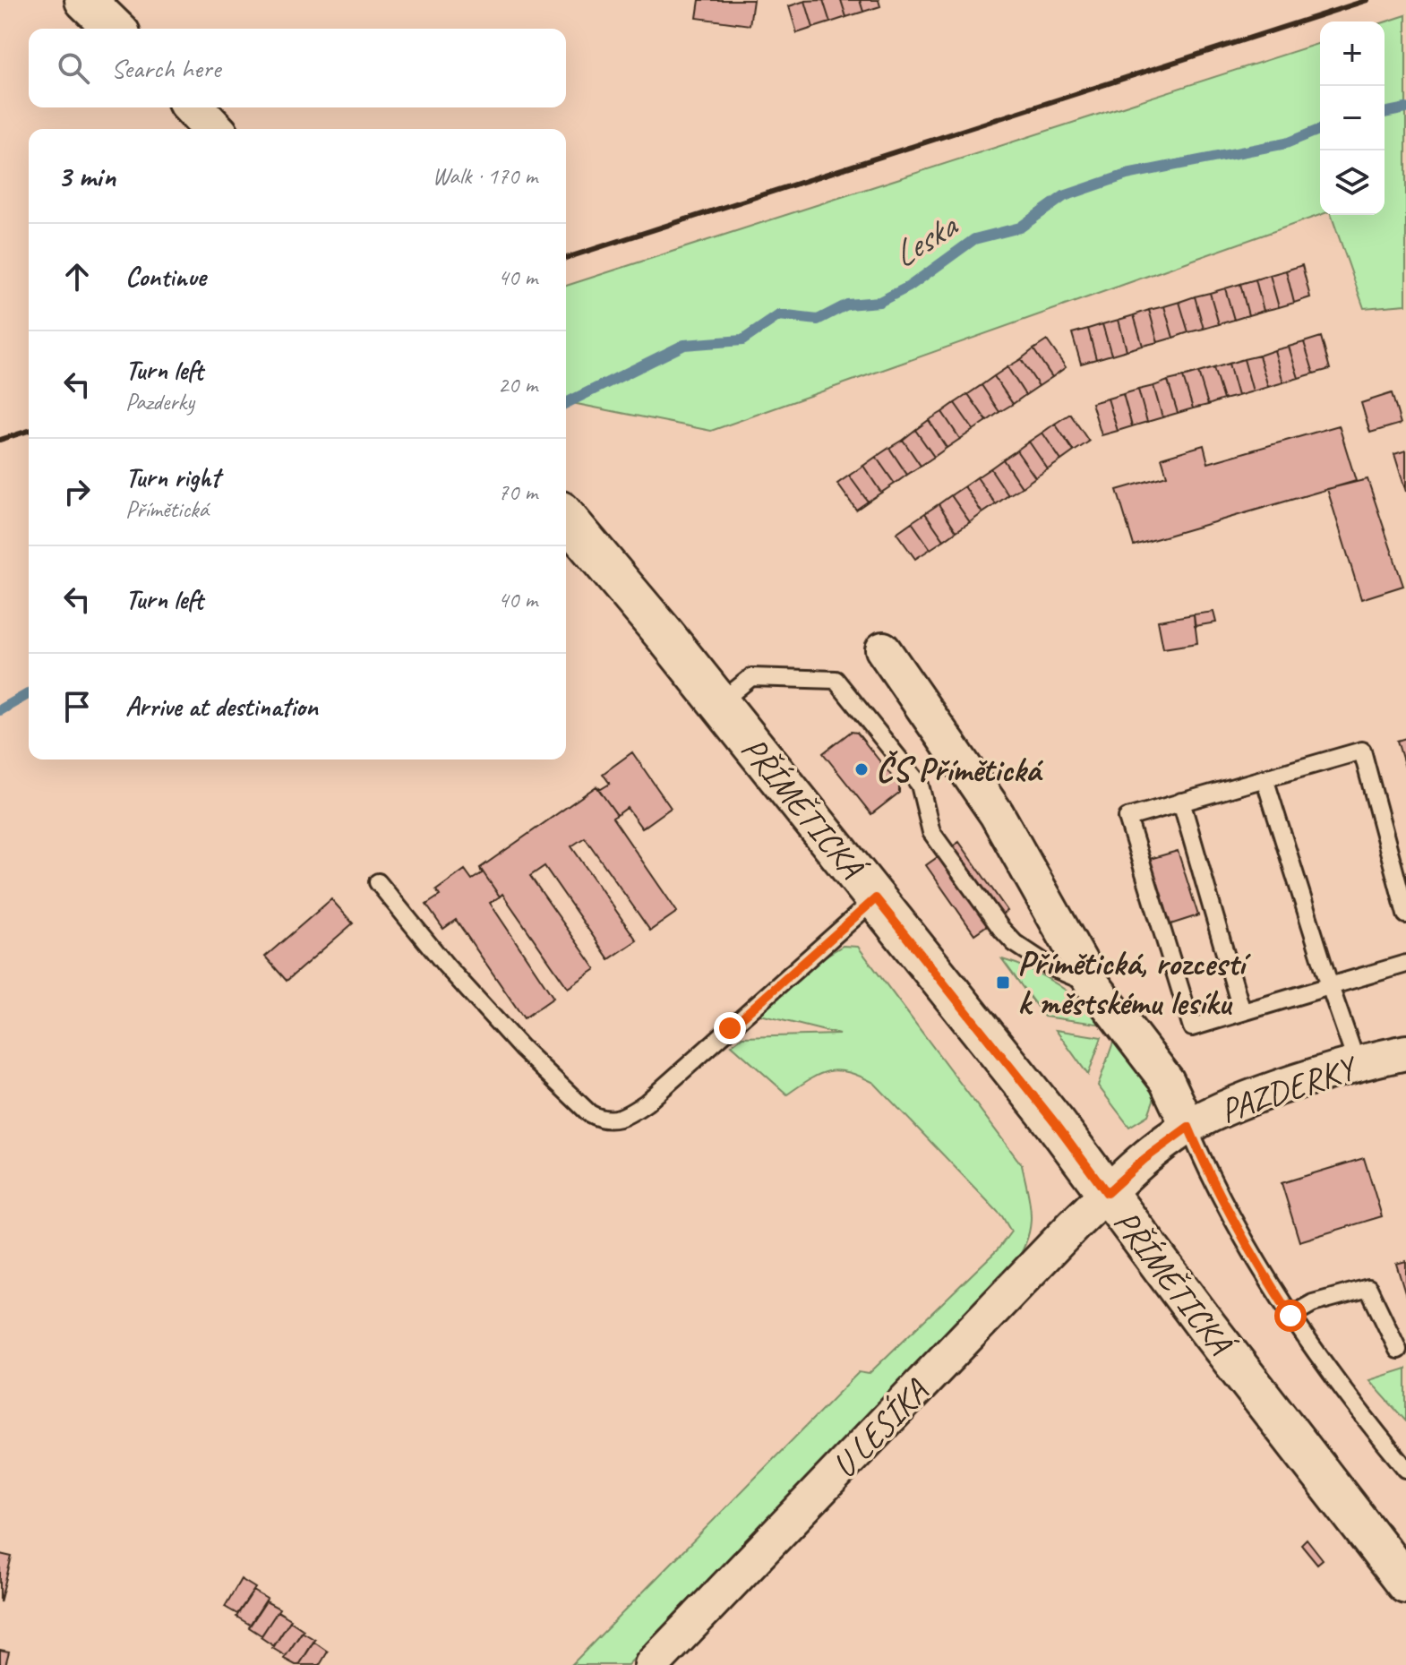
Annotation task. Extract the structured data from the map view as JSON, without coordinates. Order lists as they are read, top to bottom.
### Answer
{
  "streets": {
    "main road": ["PŘÍMĚTICKÁ"],
    "street": ["PAZDERKY", "U LESÍKA"]
  },
  "crossings": [
    ["PŘÍMĚTICKÁ", "PAZDERKY"],
    ["PŘÍMĚTICKÁ", "U LESÍKA"],
    ["PAZDERKY", "U LESÍKA"]
  ],
  "water": ["Leska"],
  "places": {
    "other": ["ČS Přímětická"],
    "transit": ["Přímětická, rozcestí k městskému lesíku"]
  },
  "page": {
    "map_buttons": ["+", "−"],
    "search": "Search here",
    "heading": ["3 min", "Walk · 170 m"],
    "list": [
      ["Continue", "40 m"],
      ["Turn left", "Pazderky", "20 m"],
      ["Turn right", "Přímětická", "70 m"],
      ["Turn left", "40 m"],
      "Arrive at destination"
    ]
  }
}
